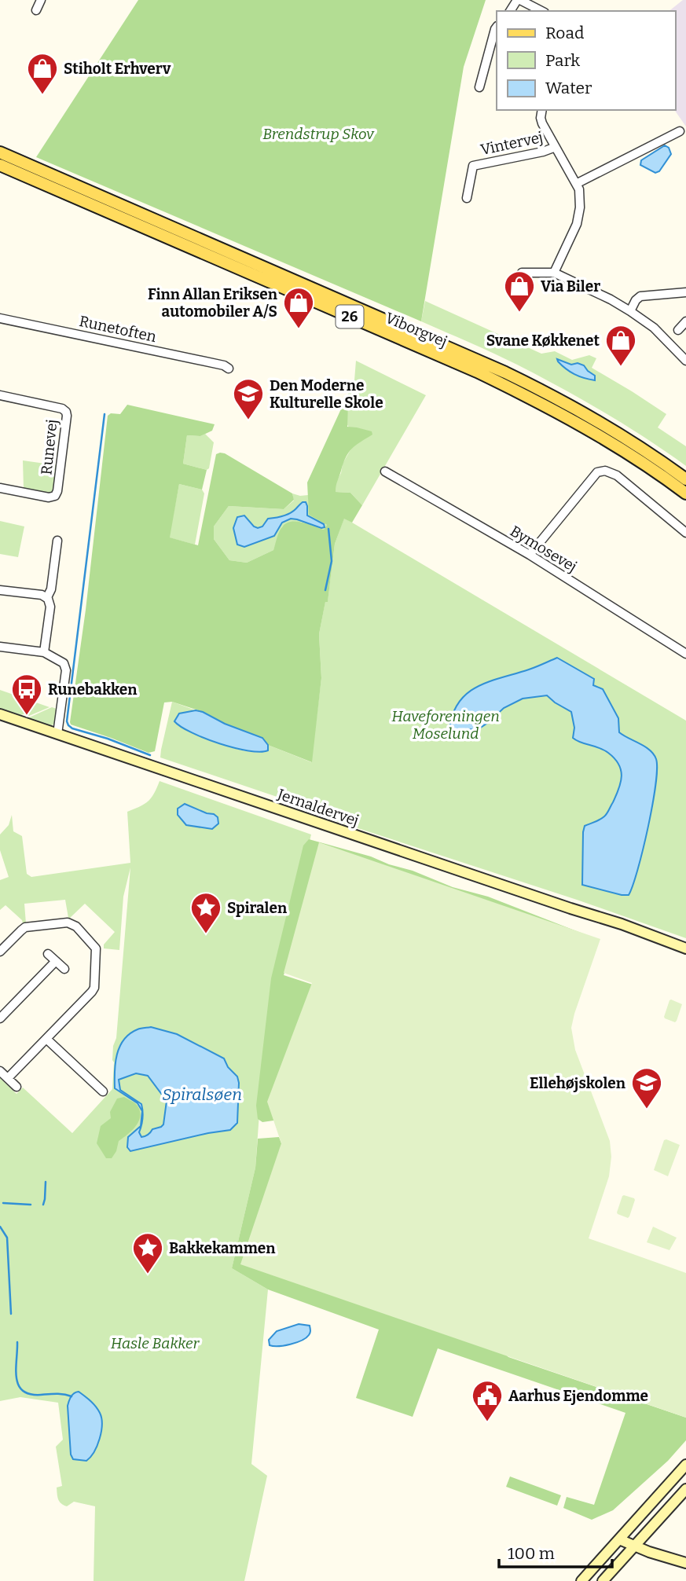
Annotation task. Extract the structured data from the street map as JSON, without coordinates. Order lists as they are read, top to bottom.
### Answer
{
  "streets": {
    "main road": ["26", "Viborgvej"],
    "street": [
      "Vintervej",
      "Runetoften",
      "Runevej",
      "Bymosevej",
      "Jernaldervej"
    ]
  },
  "water": ["Spiralsøen"],
  "parks": ["Brendstrup Skov", "Haveforeningen Moselund", "Hasle Bakker"],
  "places": {
    "shop": [
      "Stiholt Erhverv",
      "Via Biler",
      "Finn Allan Eriksen automobiler A/S",
      "Svane Køkkenet"
    ],
    "school or university": ["Den Moderne Kulturelle Skole", "Ellehøjskolen"],
    "bus stop": ["Runebakken"],
    "place": ["Spiralen", "Bakkekammen"],
    "public building": ["Aarhus Ejendomme"]
  },
  "legend": ["Road", "Park", "Water"],
  "scale_bar": "100 m"
}
